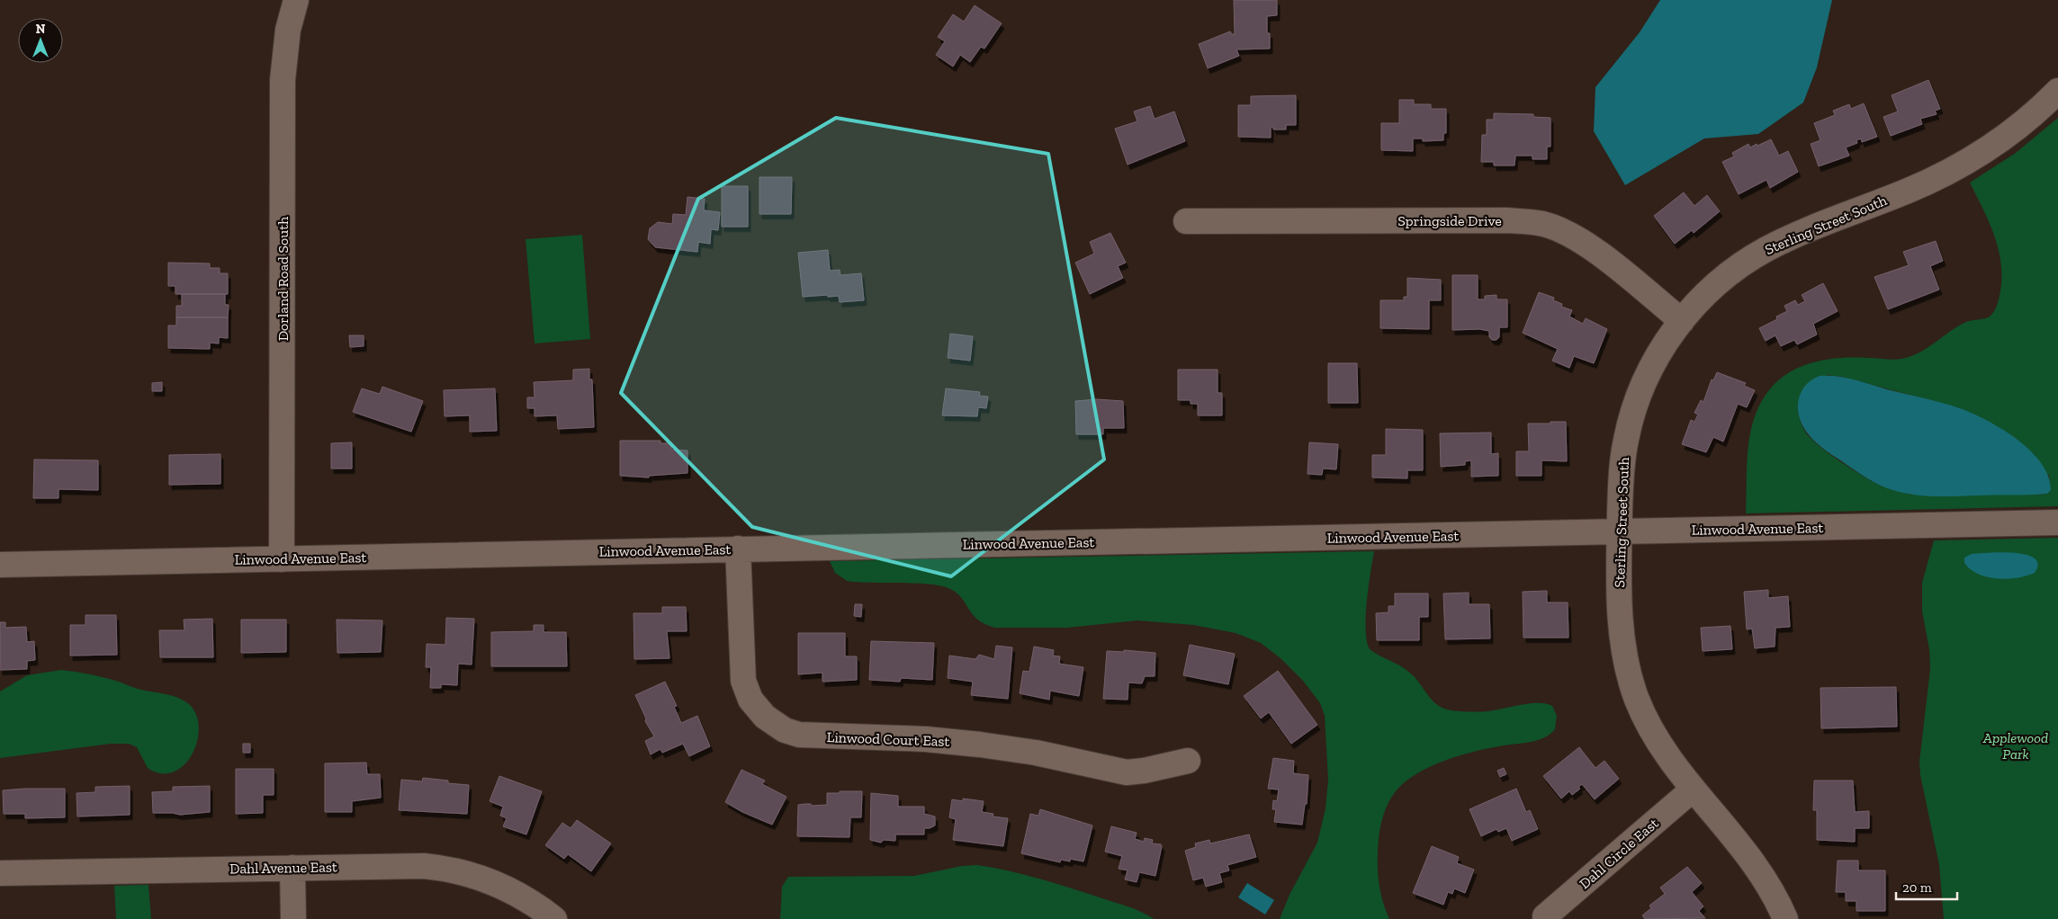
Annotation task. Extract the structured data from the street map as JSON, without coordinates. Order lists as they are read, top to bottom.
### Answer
{
  "streets": {
    "street": [
      "Springside Drive",
      "Sterling Street South",
      "Dorland Road South",
      "Linwood Avenue East",
      "Linwood Court East",
      "Dahl Circle East",
      "Dahl Avenue East"
    ]
  },
  "crossings": [
    ["Springside Drive", "Sterling Street South"],
    ["Sterling Street South", "Linwood Avenue East"],
    ["Sterling Street South", "Dahl Circle East"],
    ["Dorland Road South", "Linwood Avenue East"],
    ["Linwood Avenue East", "Linwood Court East"]
  ],
  "parks": ["Applewood Park"],
  "scale_bar": "20 m",
  "north": "top"
}
